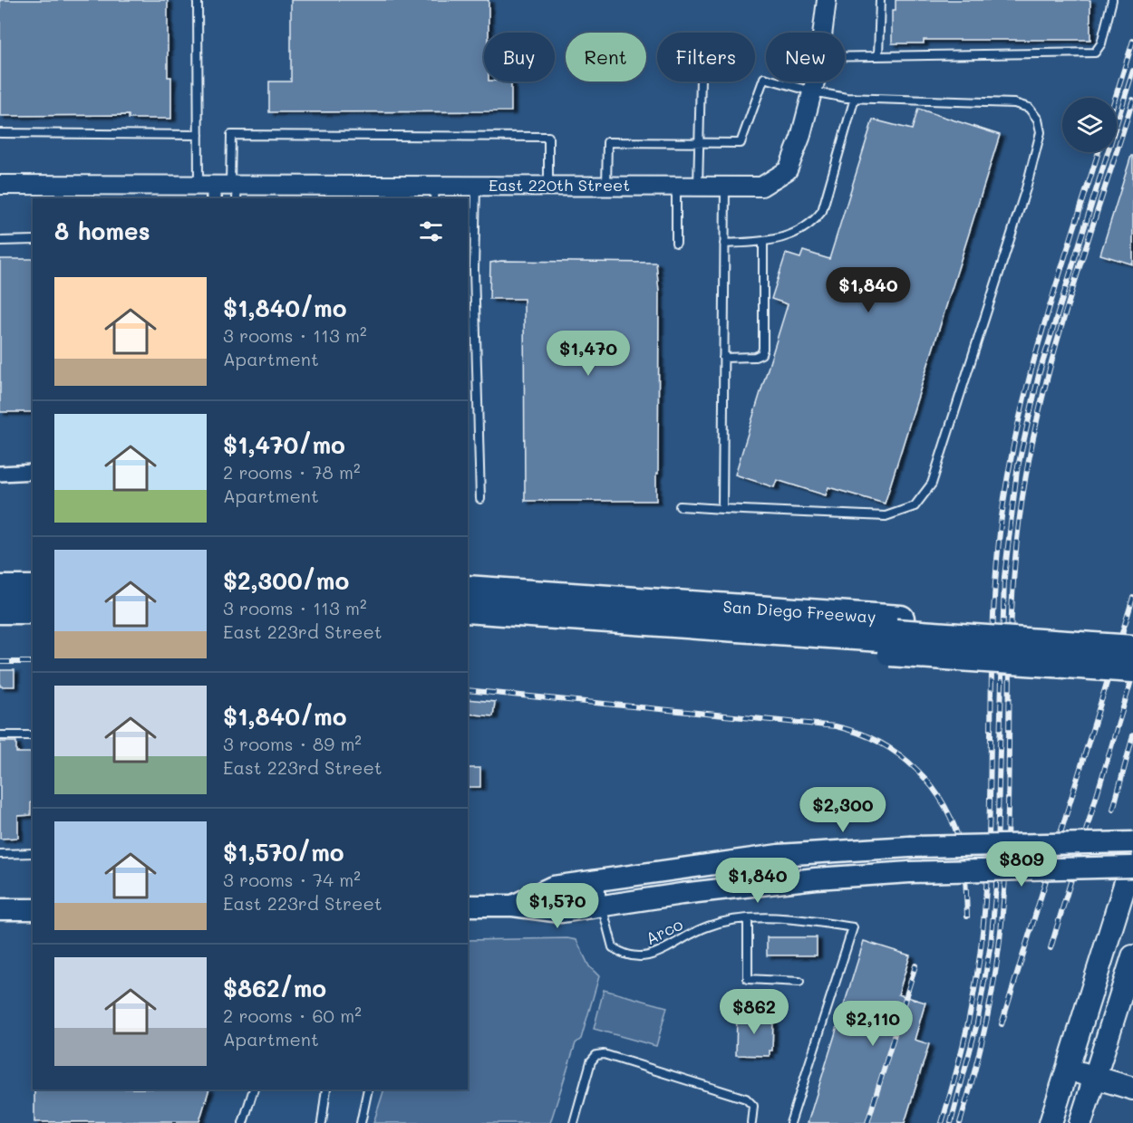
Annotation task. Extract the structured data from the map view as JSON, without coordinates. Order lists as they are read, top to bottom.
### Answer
{
  "streets": {
    "highway": ["San Diego Freeway"],
    "street": ["East 220th Street"],
    "lane": ["Arco"]
  },
  "page": {
    "chip": [
      "Buy",
      "Rent",
      "Filters",
      "New"
    ],
    "heading": "8 homes",
    "list": [
      {
        "name": "$1,840/mo",
        "note": "3 rooms · 113 m² · Apartment"
      },
      {
        "name": "$1,470/mo",
        "note": "2 rooms · 78 m² · Apartment"
      },
      {
        "name": "$2,300/mo",
        "note": "3 rooms · 113 m² · East 223rd Street"
      },
      {
        "name": "$1,840/mo",
        "note": "3 rooms · 89 m² · East 223rd Street"
      },
      {
        "name": "$1,570/mo",
        "note": "3 rooms · 74 m² · East 223rd Street"
      },
      {
        "name": "$862/mo",
        "note": "2 rooms · 60 m² · Apartment"
      }
    ],
    "price": [
      "$1,840",
      "$1,470",
      "$2,300",
      "$809",
      "$1,840",
      "$1,570",
      "$862",
      "$2,110"
    ]
  }
}
